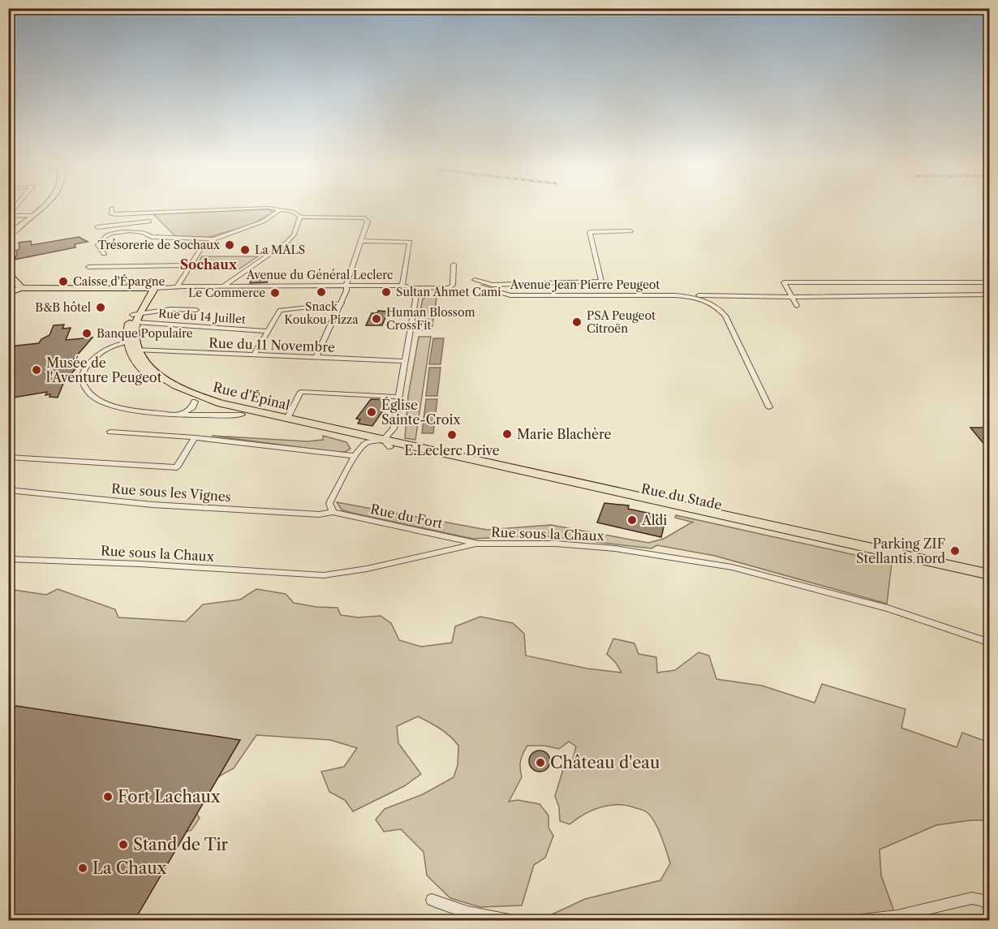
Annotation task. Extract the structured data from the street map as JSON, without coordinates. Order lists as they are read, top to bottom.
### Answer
{
  "streets": {
    "main road": ["Avenue du Général Leclerc", "Rue d'Épinal", "Rue du Stade"],
    "street": [
      "Avenue Jean Pierre Peugeot",
      "Rue du 14 Juillet",
      "Rue du 11 Novembre",
      "Rue sous les Vignes",
      "Rue du Fort",
      "Rue sous la Chaux"
    ]
  },
  "crossings": [
    ["Rue du 11 Novembre", "Rue d'Épinal"],
    ["Rue d'Épinal", "Rue du Stade"],
    ["Rue sous les Vignes", "Rue du Fort"],
    ["Rue du Fort", "Rue sous la Chaux"]
  ],
  "districts": ["Sochaux"],
  "places": [
    "Trésorerie de Sochaux",
    "La MALS",
    "Caisse d'Épargne",
    "Snack Koukou Pizza",
    "Sultan Ahmet Cami",
    "Le Commerce",
    "B&B hôtel",
    "Human Blossom CrossFit",
    "PSA Peugeot Citroën",
    "Banque Populaire",
    "Musée de l'Aventure Peugeot",
    "Église Sainte-Croix",
    "Marie Blachère",
    "E.Leclerc Drive",
    "Aldi",
    "Parking ZIF Stellantis nord",
    "Château d'eau",
    "Fort Lachaux",
    "Stand de Tir",
    "La Chaux"
  ]
}
